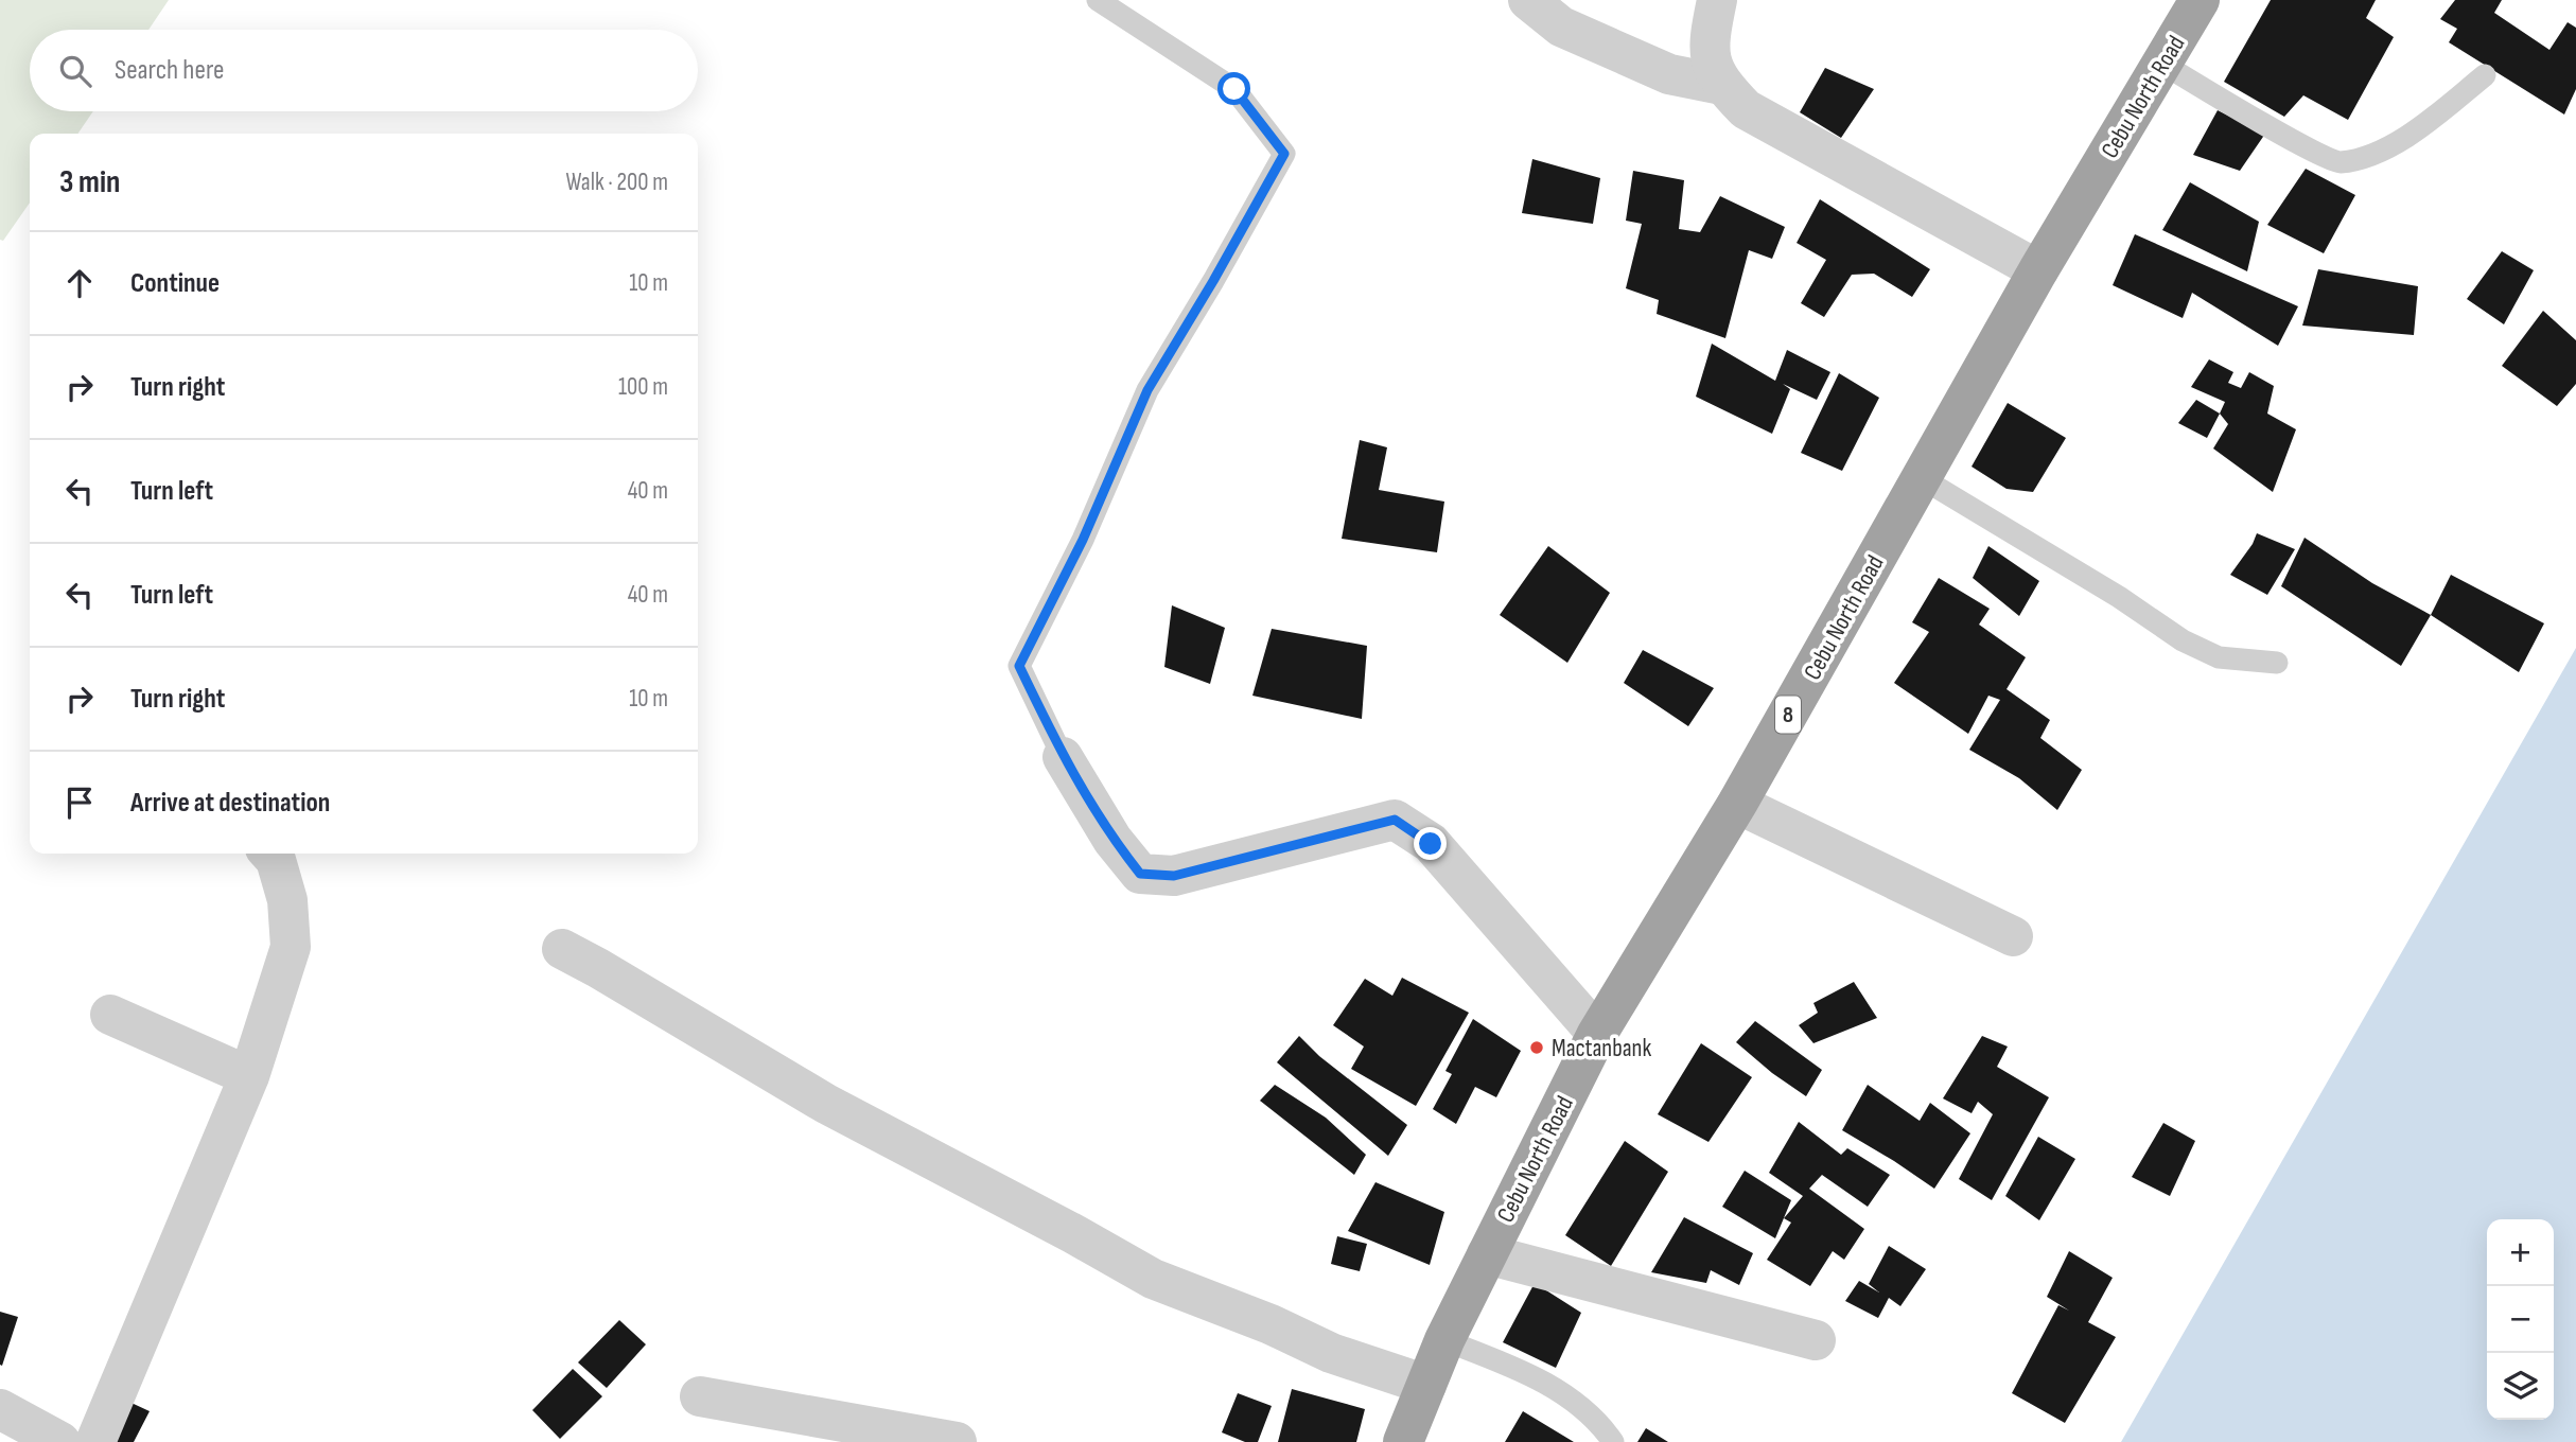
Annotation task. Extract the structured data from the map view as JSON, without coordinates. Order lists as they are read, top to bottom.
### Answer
{
  "streets": {
    "highway": ["Cebu North Road", "8"]
  },
  "places": ["Mactanbank"],
  "page": {
    "search": "Search here",
    "heading": ["3 min", "Walk · 200 m"],
    "list": [
      ["Continue", "10 m"],
      ["Turn right", "100 m"],
      ["Turn left", "40 m"],
      ["Turn left", "40 m"],
      ["Turn right", "10 m"],
      "Arrive at destination"
    ],
    "map_buttons": ["+", "−"]
  }
}
